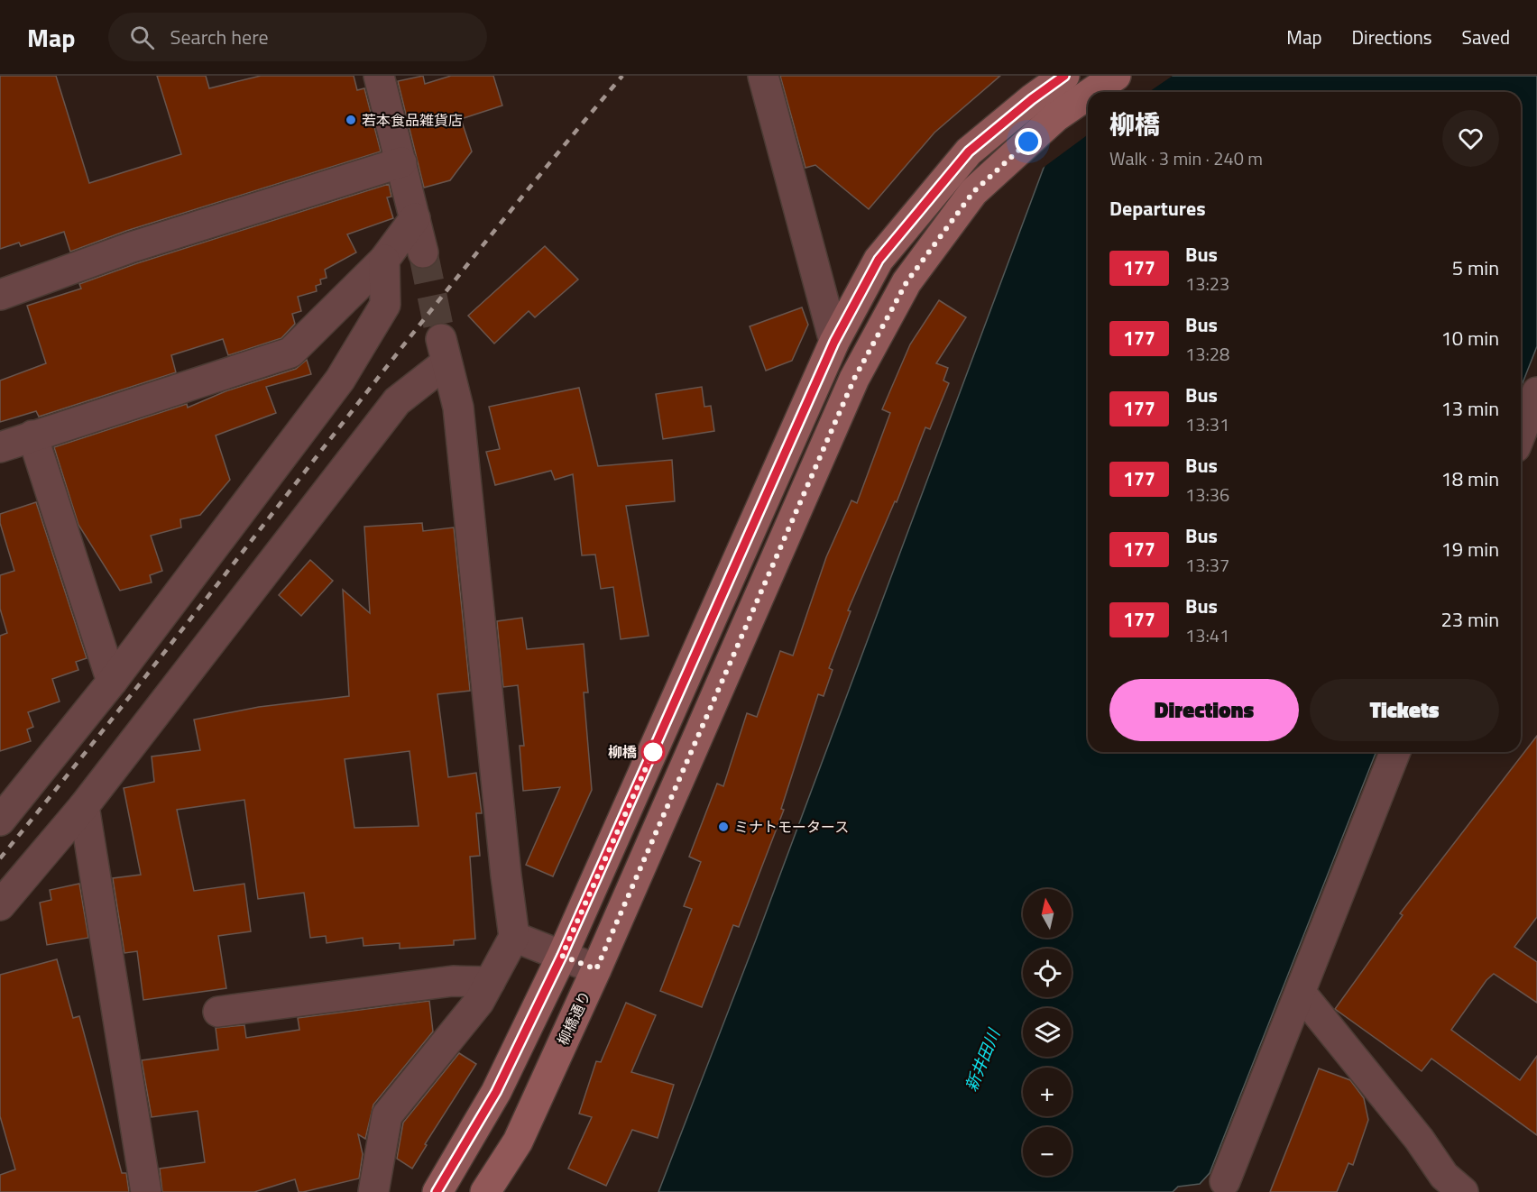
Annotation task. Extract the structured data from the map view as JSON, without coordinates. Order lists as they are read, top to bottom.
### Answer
{
  "streets": {
    "street": ["柳橋通り"]
  },
  "water": ["新井田川"],
  "places": ["若本食品雑貨店", "柳橋", "ミナトモータース"],
  "lines": ["bus line 177"],
  "north": "top",
  "page": {
    "header": "Map",
    "search": "Search here",
    "nav": ["Map", "Directions", "Saved"],
    "heading": [
      ["柳橋", "Walk · 3 min · 240 m"],
      "Departures"
    ],
    "list": [
      {
        "mark": "177",
        "name": "Bus",
        "note": "13:23",
        "value": "5 min"
      },
      {
        "mark": "177",
        "name": "Bus",
        "note": "13:28",
        "value": "10 min"
      },
      {
        "mark": "177",
        "name": "Bus",
        "note": "13:31",
        "value": "13 min"
      },
      {
        "mark": "177",
        "name": "Bus",
        "note": "13:36",
        "value": "18 min"
      },
      {
        "mark": "177",
        "name": "Bus",
        "note": "13:37",
        "value": "19 min"
      },
      {
        "mark": "177",
        "name": "Bus",
        "note": "13:41",
        "value": "23 min"
      }
    ],
    "buttons": ["Directions", "Tickets"],
    "map_buttons": ["+", "−"]
  }
}
